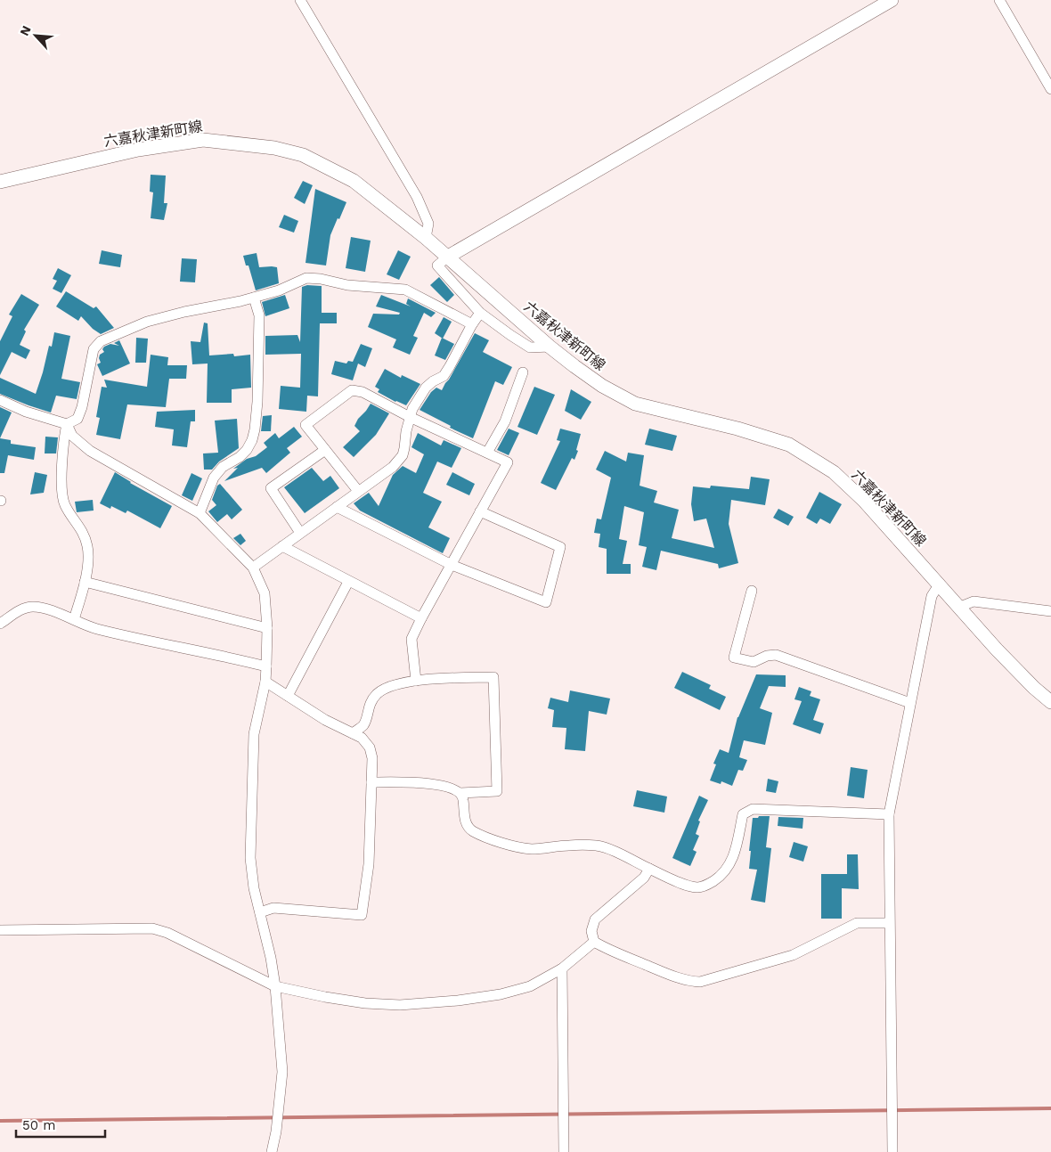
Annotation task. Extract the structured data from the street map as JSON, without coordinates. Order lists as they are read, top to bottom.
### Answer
{
  "streets": {
    "main road": ["六嘉秋津新町線"]
  },
  "scale_bar": "50 m",
  "north": "top left"
}
